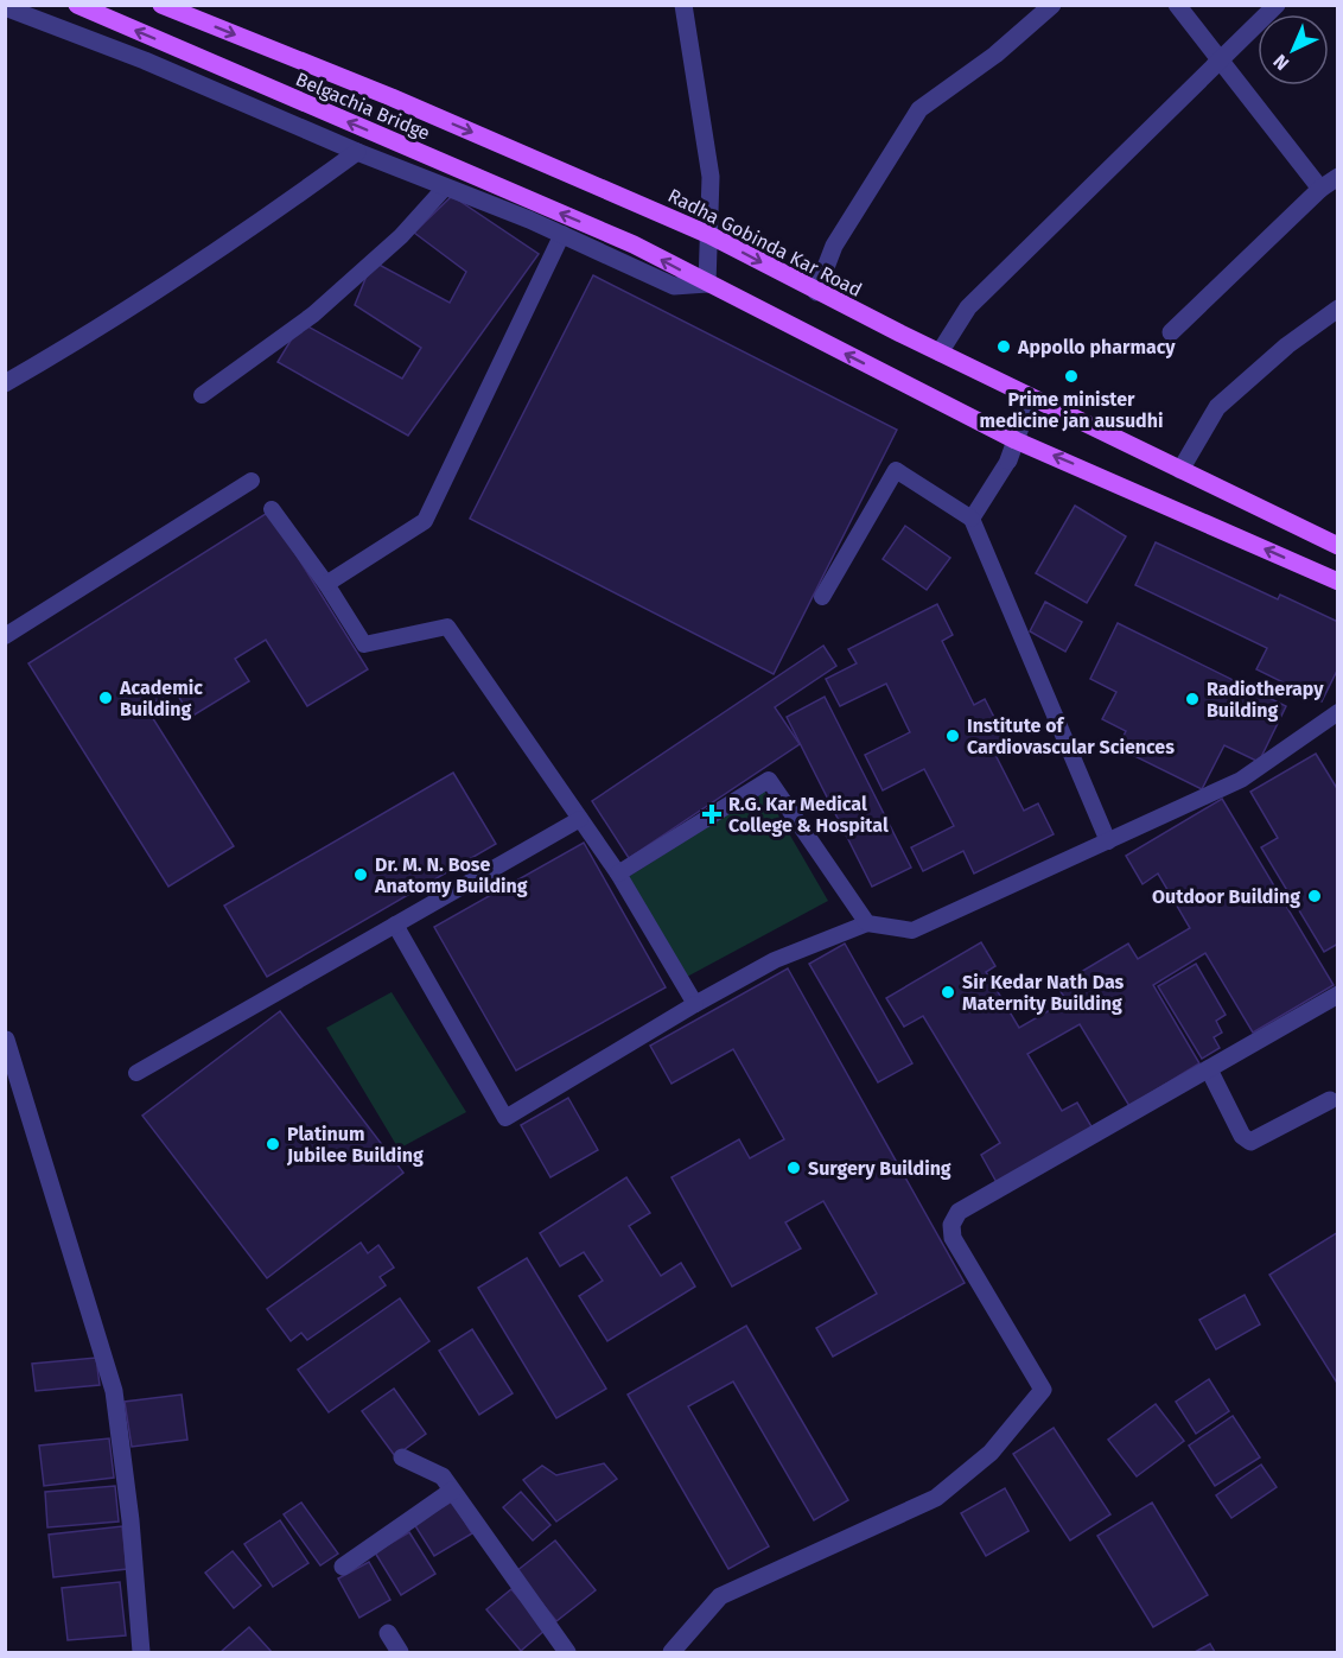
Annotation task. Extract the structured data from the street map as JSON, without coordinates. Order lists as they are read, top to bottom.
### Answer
{
  "streets": {
    "main road": ["Belgachia Bridge", "Radha Gobinda Kar Road"]
  },
  "one_way": ["Belgachia Bridge", "Radha Gobinda Kar Road"],
  "places": {
    "other": [
      "Appollo pharmacy",
      "Prime minister medicine jan ausudhi",
      "Academic Building",
      "Radiotherapy Building",
      "Institute of Cardiovascular Sciences",
      "Dr. M. N. Bose Anatomy Building",
      "Outdoor Building",
      "Sir Kedar Nath Das Maternity Building",
      "Platinum Jubilee Building",
      "Surgery Building"
    ],
    "health": ["R.G. Kar Medical College & Hospital"]
  },
  "north": "bottom left"
}
